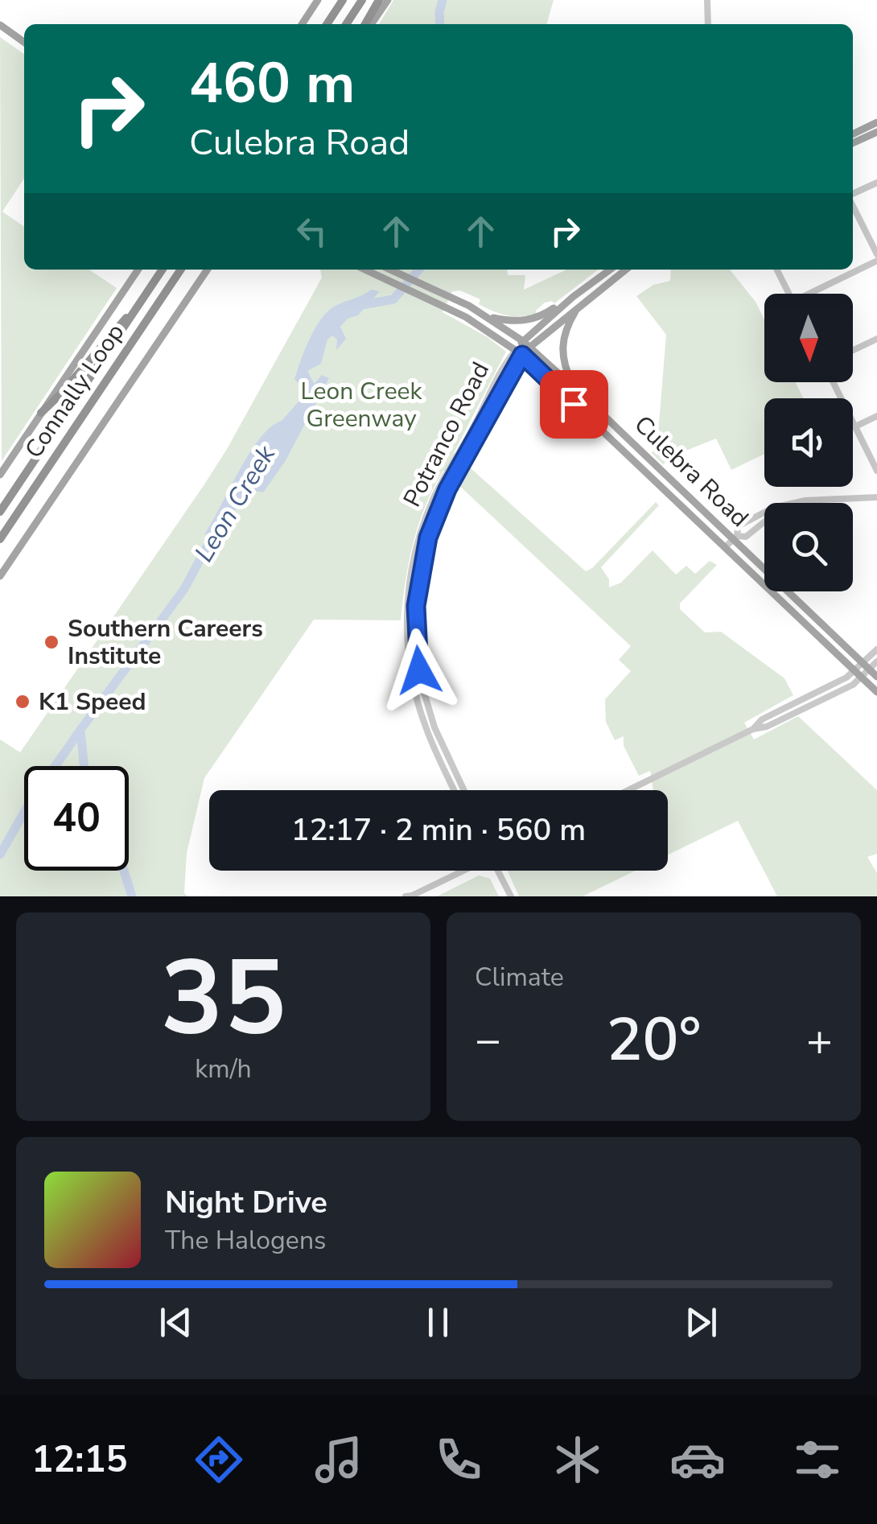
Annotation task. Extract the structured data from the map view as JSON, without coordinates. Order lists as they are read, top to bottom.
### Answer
{
  "streets": {
    "highway": ["Connally Loop"],
    "main road": ["Potranco Road", "Culebra Road"]
  },
  "crossings": [
    ["Potranco Road", "Culebra Road"]
  ],
  "water": ["Leon Creek"],
  "parks": ["Leon Creek Greenway"],
  "places": ["Southern Careers Institute", "K1 Speed"],
  "north": "bottom",
  "page": {
    "turn": ["460 m", "Culebra Road"],
    "limit": "40",
    "trip": "12:17 · 2 min · 560 m",
    "tile": [
      ["35", "km/h"],
      "Climate"
    ],
    "heat": ["−", "20°", "+"],
    "song": ["Night Drive", "The Halogens"],
    "tabs": "12:15"
  }
}
